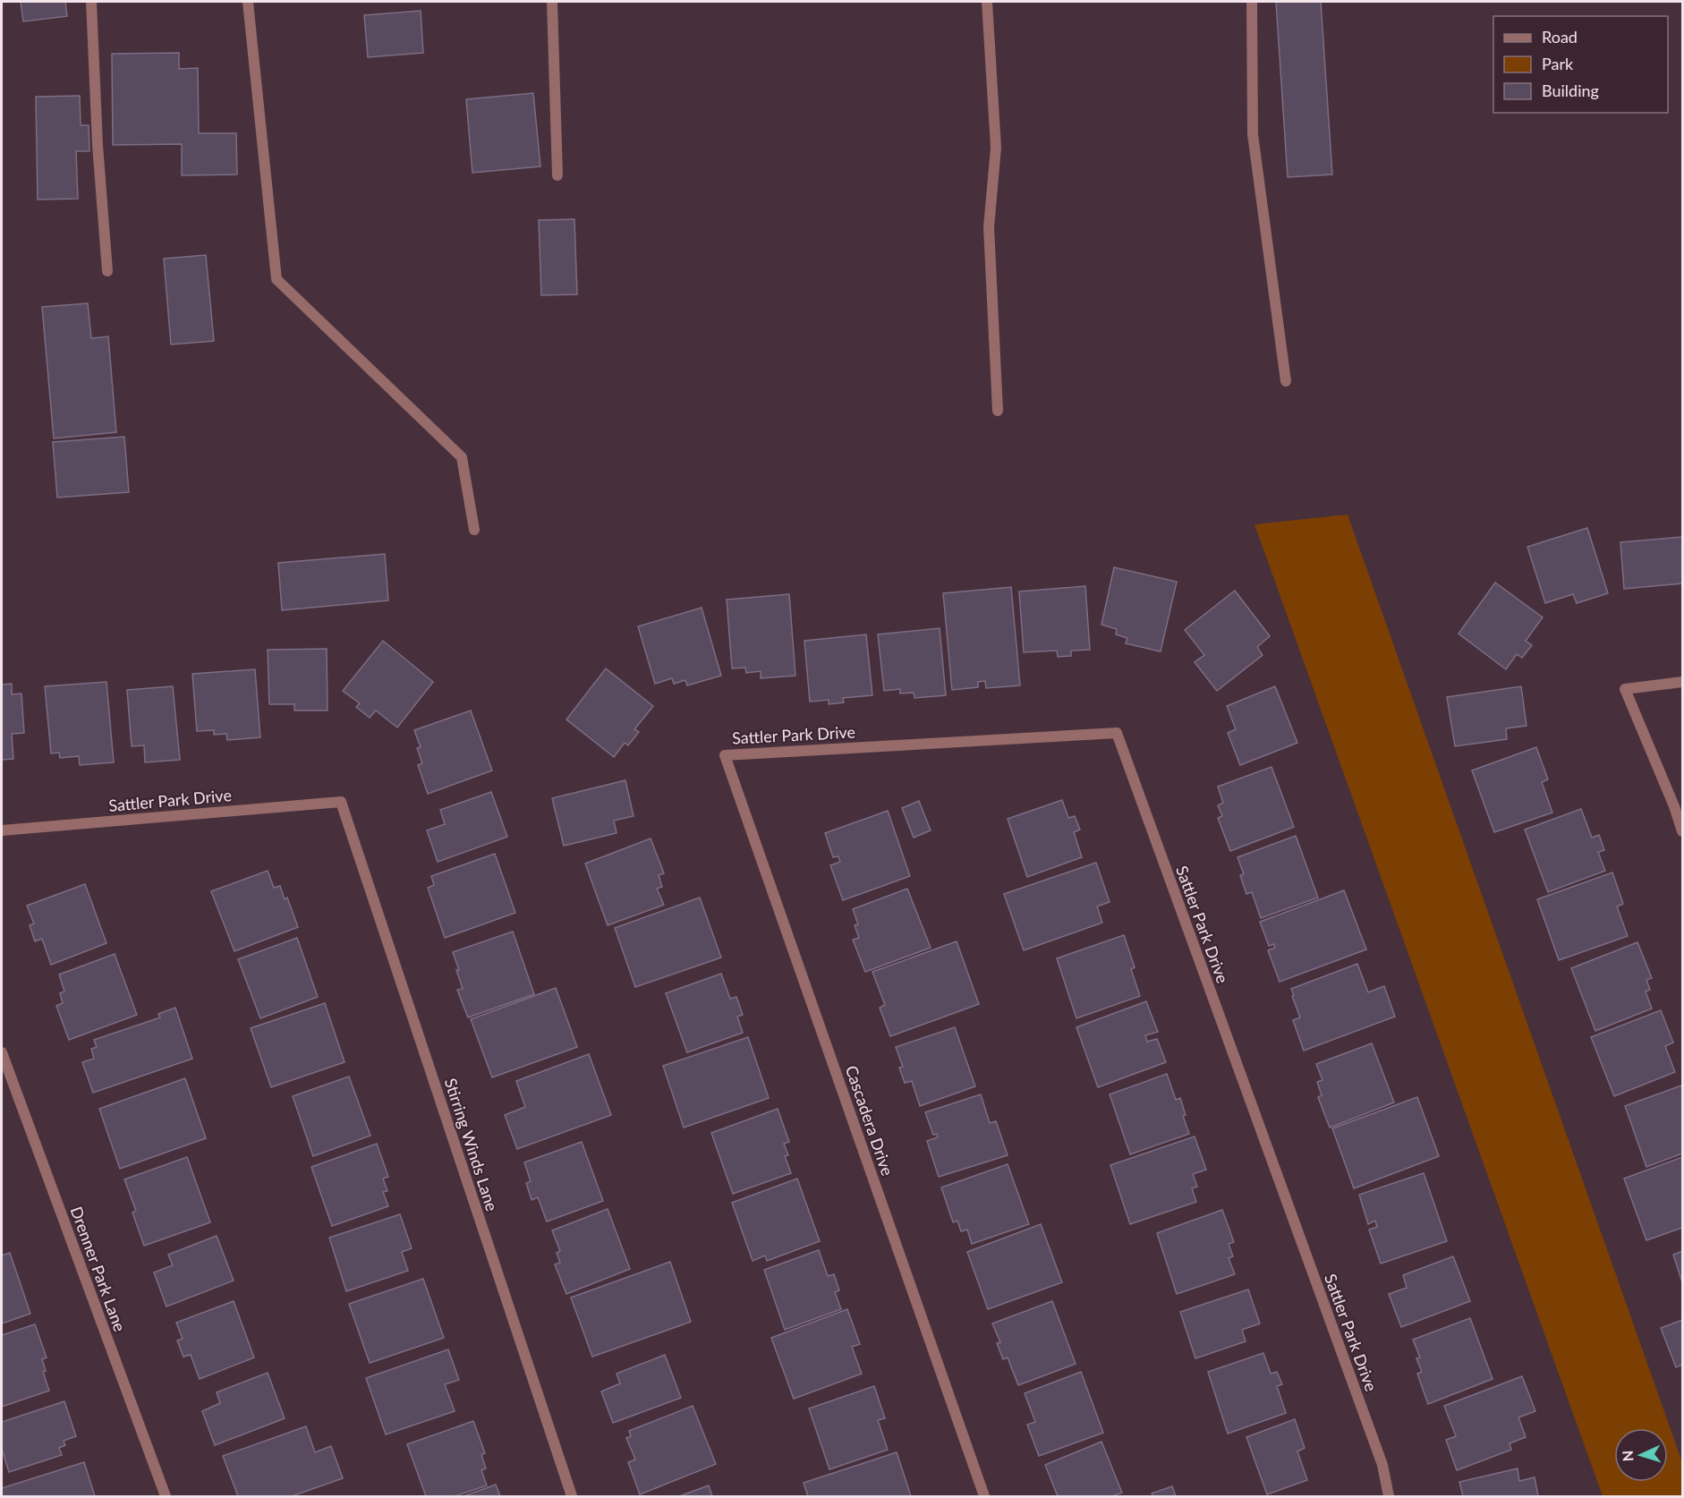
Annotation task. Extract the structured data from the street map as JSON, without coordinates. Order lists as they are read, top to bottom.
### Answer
{
  "streets": {
    "street": [
      "Sattler Park Drive",
      "Cascadera Drive",
      "Stirring Winds Lane",
      "Drenner Park Lane"
    ]
  },
  "crossings": [
    ["Sattler Park Drive", "Cascadera Drive"],
    ["Sattler Park Drive", "Stirring Winds Lane"]
  ],
  "legend": ["Road", "Park", "Building"],
  "north": "left"
}
